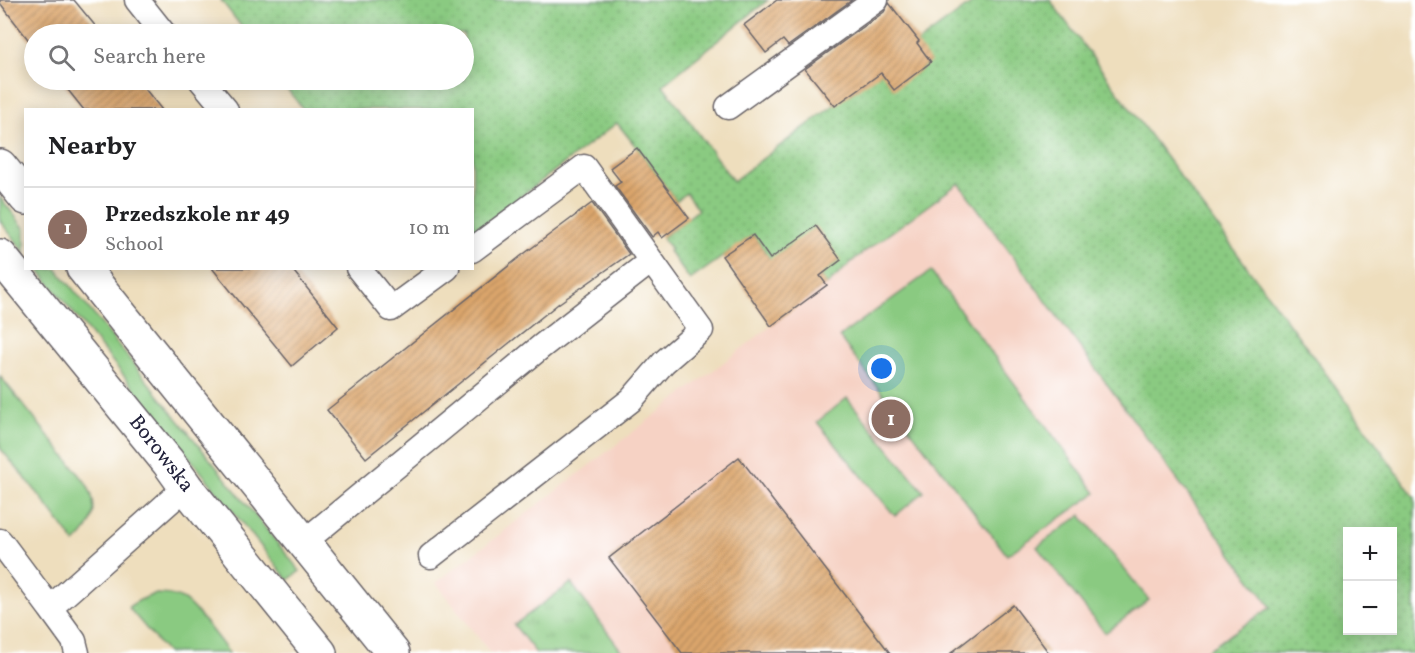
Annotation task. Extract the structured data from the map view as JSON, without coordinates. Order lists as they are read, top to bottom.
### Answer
{
  "streets": {
    "street": ["Borowska"]
  },
  "page": {
    "search": "Search here",
    "heading": "Nearby",
    "list": [
      {
        "mark": "1",
        "name": "Przedszkole nr 49",
        "note": "School",
        "value": "10 m"
      }
    ],
    "pins": "1",
    "map_buttons": ["+", "−"]
  }
}
